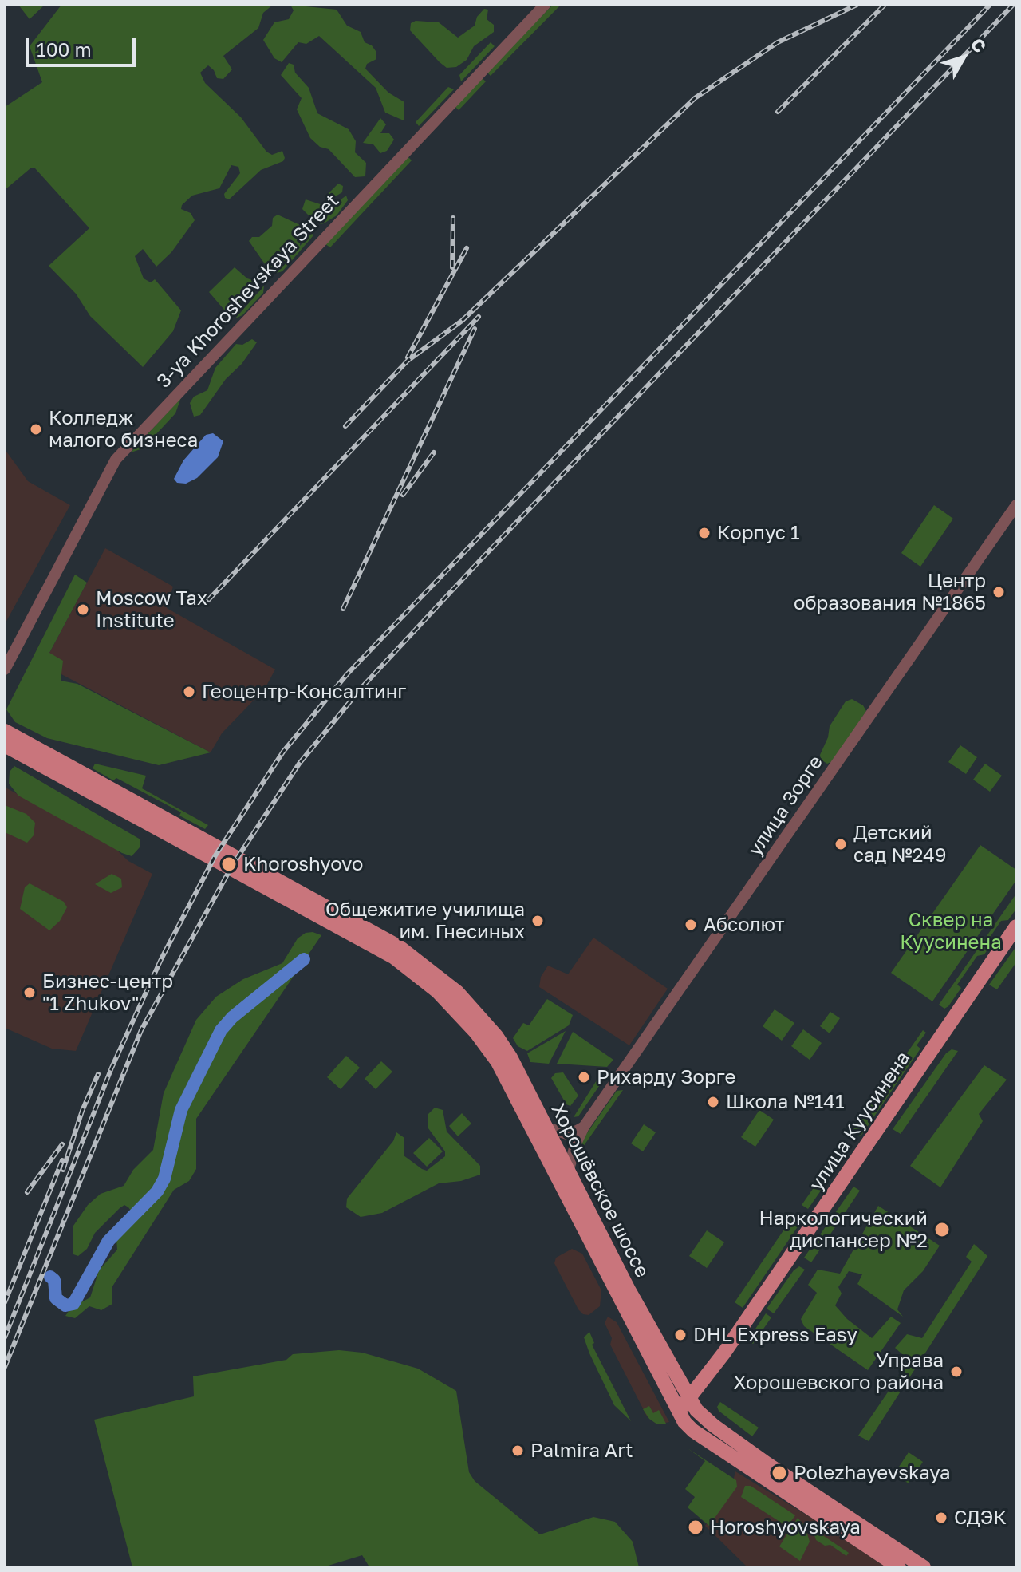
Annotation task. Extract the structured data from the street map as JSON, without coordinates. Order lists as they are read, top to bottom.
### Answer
{
  "streets": {
    "main road": ["улица Куусинена", "Хорошёвское шоссе"],
    "street": ["3-ya Khoroshevskaya Street", "улица Зорге"]
  },
  "crossings": [
    ["улица Зорге", "Хорошёвское шоссе"],
    ["улица Куусинена", "Хорошёвское шоссе"]
  ],
  "parks": ["Сквер на Куусинена"],
  "places": [
    "Колледж малого бизнеса",
    "Корпус 1",
    "Центр образования №1865",
    "Moscow Tax Institute",
    "Геоцентр-Консалтинг",
    "Детский сад №249",
    "Khoroshyovo",
    "Общежитие училища им. Гнесиных",
    "Абсолют",
    "Бизнес-центр \"1 Zhukov\"",
    "Рихарду Зорге",
    "Школа №141",
    "Наркологический диспансер №2",
    "DHL Express Easy",
    "Управа Хорошевского района",
    "Palmira Art",
    "Polezhayevskaya",
    "СДЭК",
    "Horoshyovskaya"
  ],
  "scale_bar": "100 m",
  "north": "top right"
}
